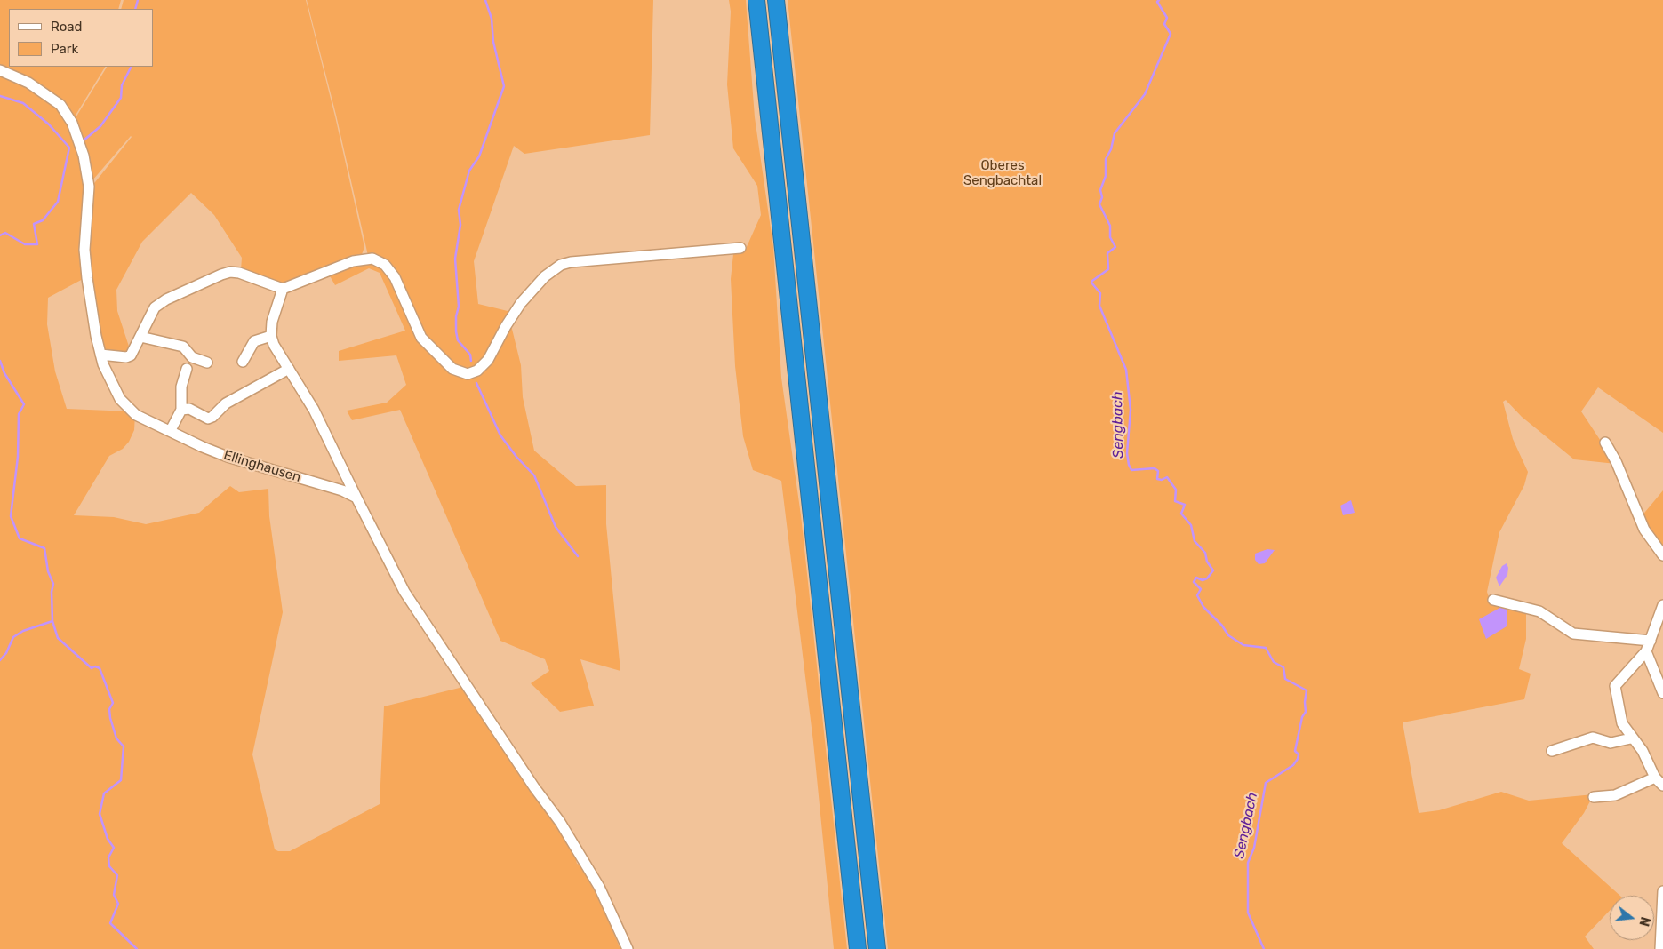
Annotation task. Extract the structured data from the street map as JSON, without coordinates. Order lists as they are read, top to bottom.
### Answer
{
  "streets": {
    "street": ["Ellinghausen"]
  },
  "water": ["Sengbach"],
  "parks": ["Oberes Sengbachtal"],
  "legend": ["Road", "Park"],
  "north": "right"
}
